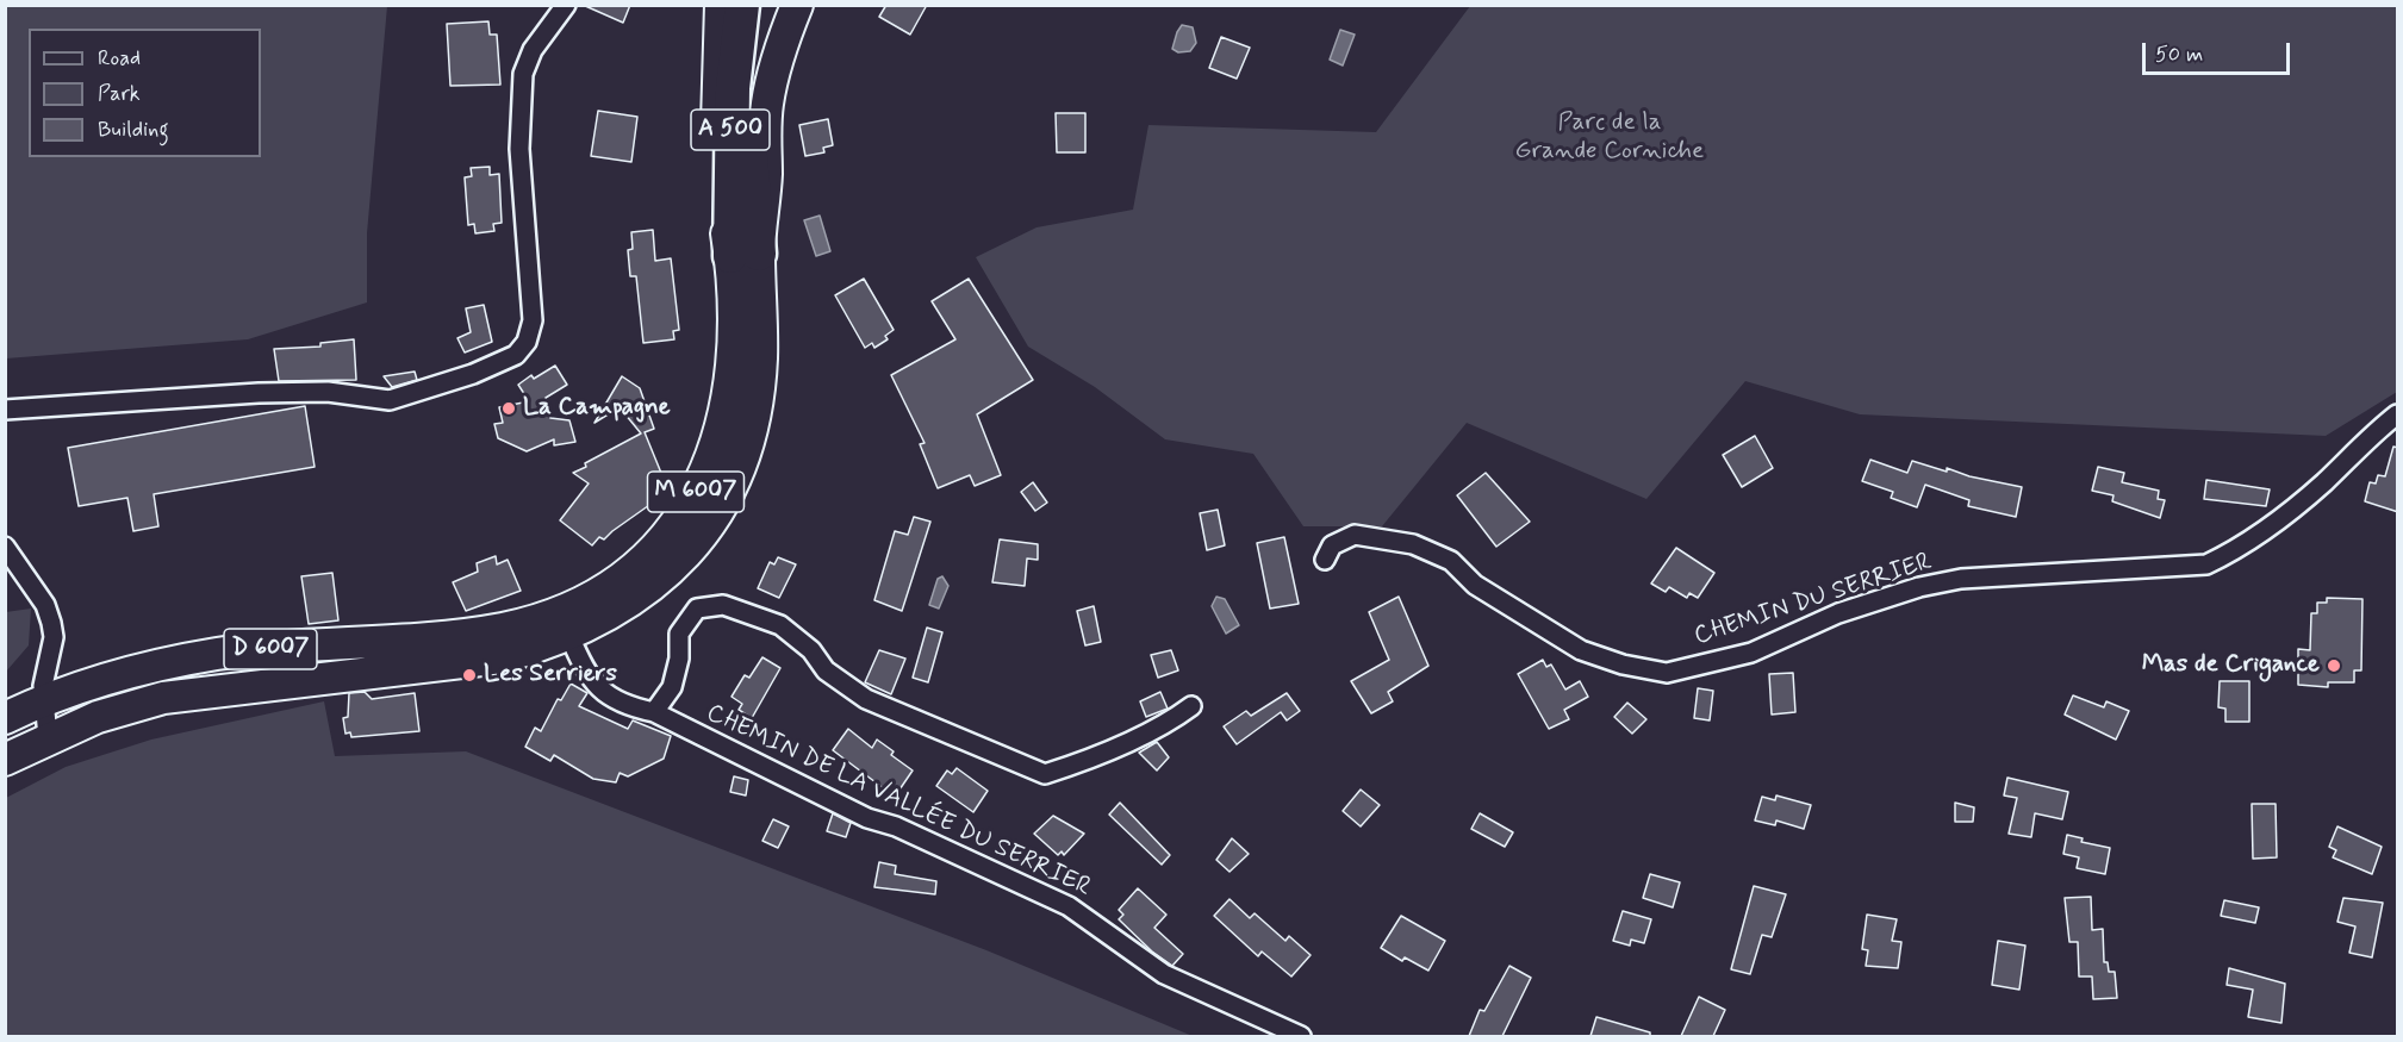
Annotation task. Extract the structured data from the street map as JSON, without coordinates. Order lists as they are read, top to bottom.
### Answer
{
  "streets": {
    "highway": ["A 500"],
    "main road": ["M 6007", "D 6007"],
    "street": ["CHEMIN DU SERRIER", "CHEMIN DE LA VALLÉE DU SERRIER"]
  },
  "crossings": [
    ["A 500", "M 6007"],
    ["M 6007", "D 6007"],
    ["M 6007", "CHEMIN DE LA VALLÉE DU SERRIER"],
    ["D 6007", "CHEMIN DE LA VALLÉE DU SERRIER"]
  ],
  "parks": ["Parc de la Grande Corniche"],
  "places": ["La Campagne", "Mas de Crigance", "Les Serriers"],
  "legend": ["Road", "Park", "Building"],
  "scale_bar": "50 m"
}
